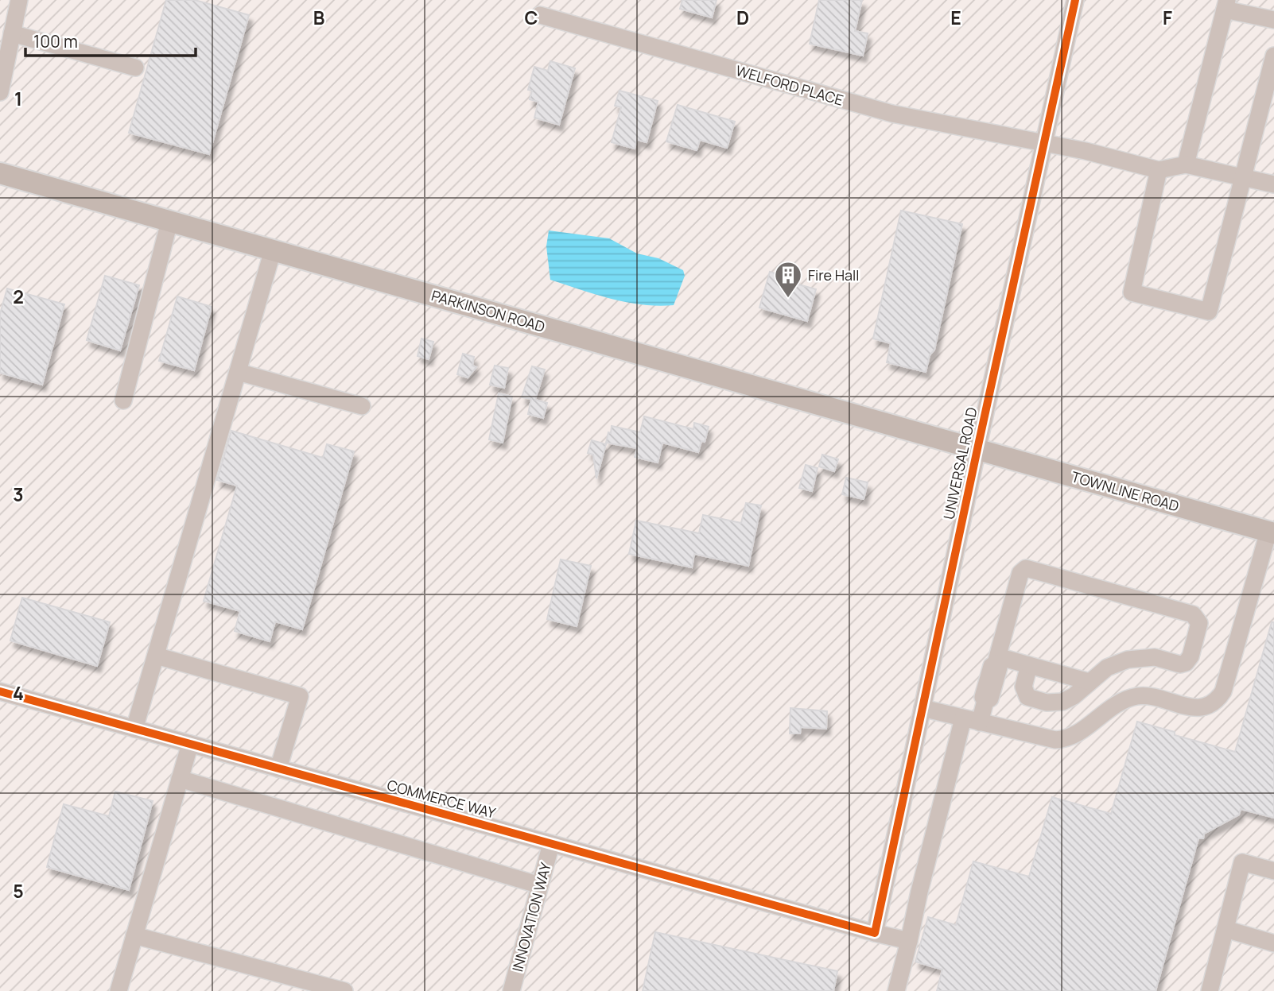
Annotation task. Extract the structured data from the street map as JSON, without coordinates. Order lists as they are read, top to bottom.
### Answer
{
  "streets": {
    "main road": ["PARKINSON ROAD", "TOWNLINE ROAD"],
    "street": [
      "WELFORD PLACE",
      "UNIVERSAL ROAD",
      "COMMERCE WAY",
      "INNOVATION WAY"
    ]
  },
  "crossings": [
    ["WELFORD PLACE", "UNIVERSAL ROAD"],
    ["PARKINSON ROAD", "UNIVERSAL ROAD"],
    ["PARKINSON ROAD", "TOWNLINE ROAD"],
    ["UNIVERSAL ROAD", "TOWNLINE ROAD"],
    ["UNIVERSAL ROAD", "COMMERCE WAY"],
    ["COMMERCE WAY", "INNOVATION WAY"]
  ],
  "places": {
    "building": ["Fire Hall"]
  },
  "scale_bar": "100 m",
  "grid": {
    "columns": [
      "B",
      "C",
      "D",
      "E",
      "F"
    ],
    "rows": [
      "1",
      "2",
      "3",
      "4",
      "5"
    ]
  }
}
